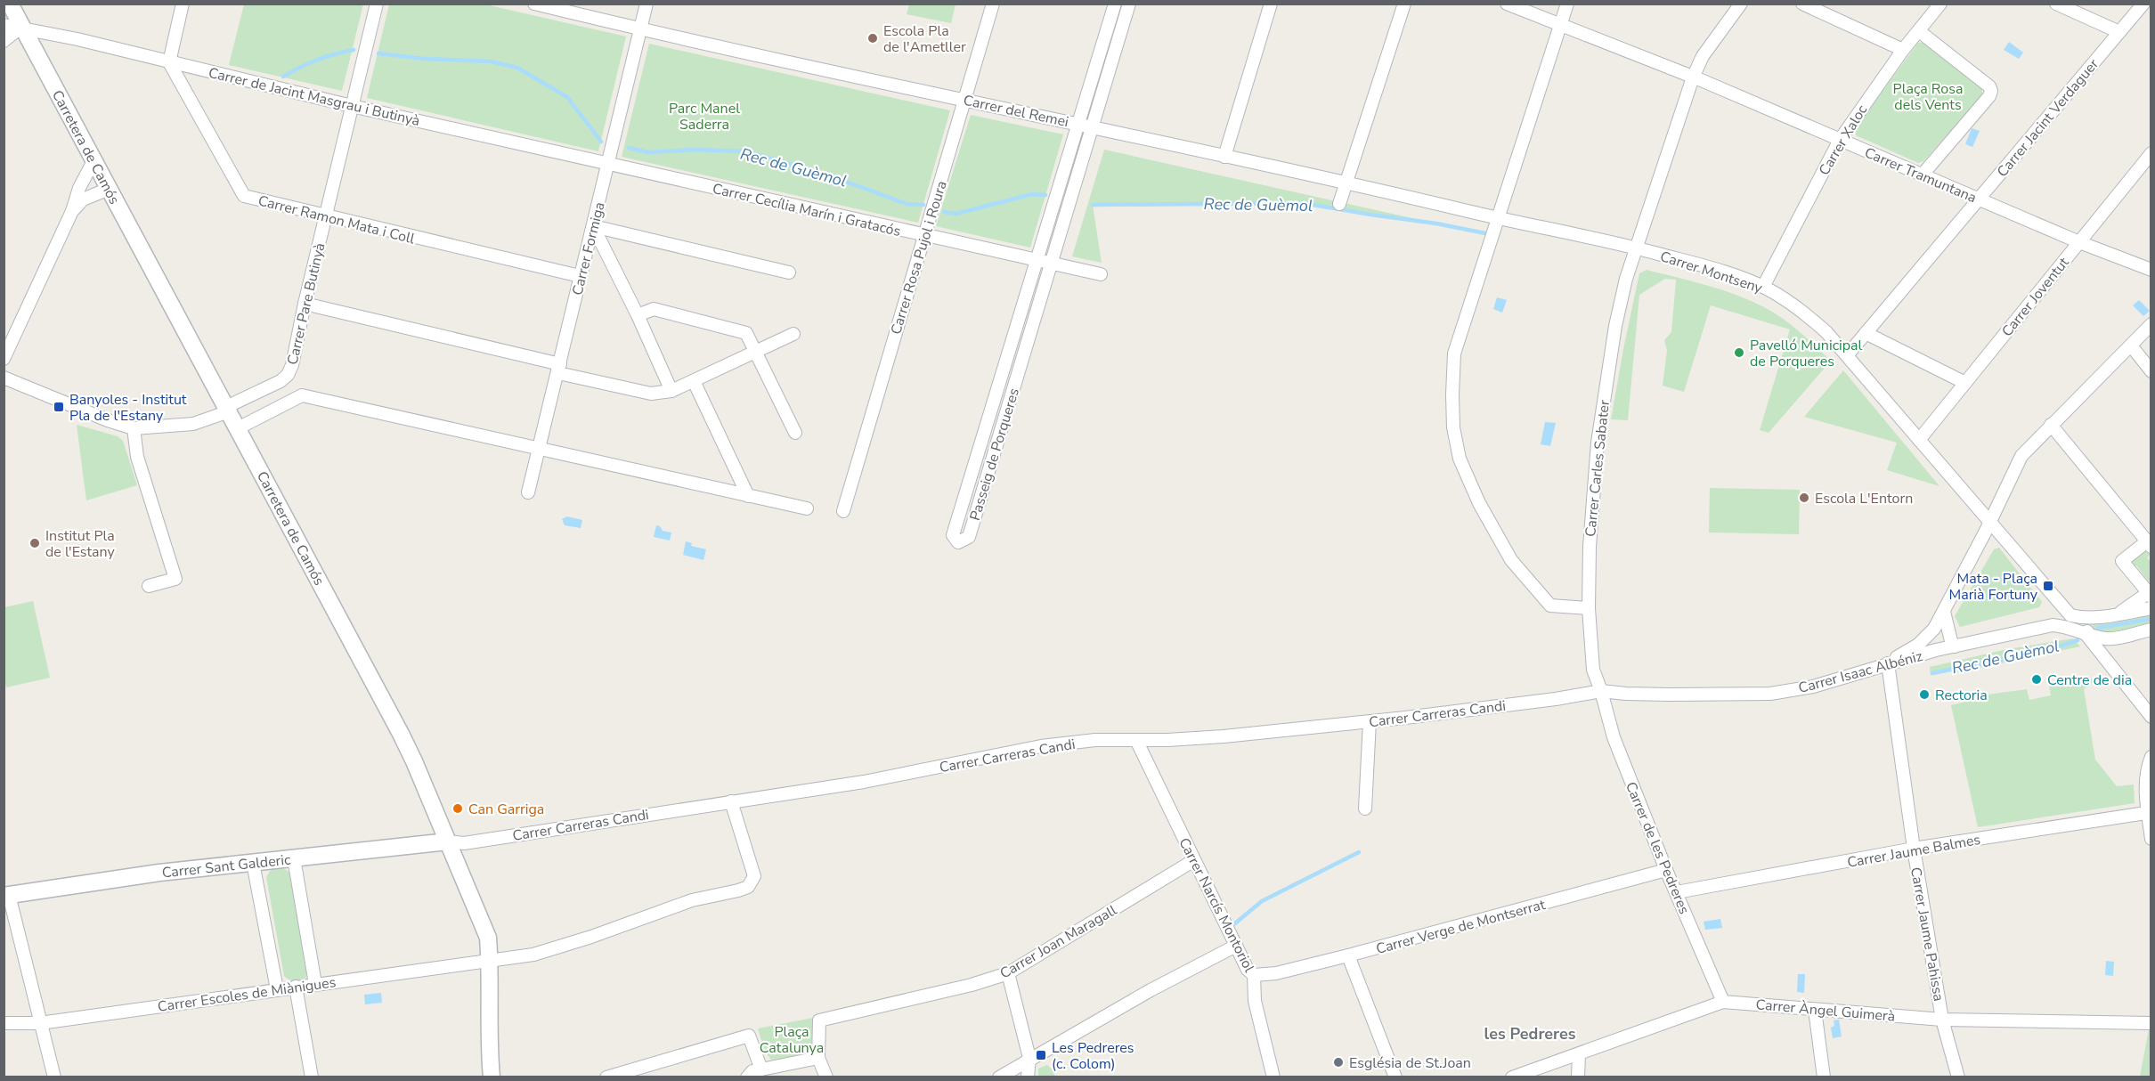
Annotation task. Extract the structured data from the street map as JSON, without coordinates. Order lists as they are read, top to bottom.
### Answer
{
  "streets": {
    "street": [
      "Carrer de Jacint Masgrau i Butinyà",
      "Carrer del Remei",
      "Carrer Jacint Verdaguer",
      "Carrer Xaloc",
      "Carretera de Camós",
      "Carrer Tramuntana",
      "Carrer Cecília Marín i Gratacós",
      "Carrer Ramon Mata i Coll",
      "Carrer Formiga",
      "Carrer Rosa Pujol i Roura",
      "Carrer Montseny",
      "Carrer Joventut",
      "Carrer Pare Butinyà",
      "Passeig de Porqueres",
      "Carrer Carles Sabater",
      "Carrer Isaac Albéniz",
      "Carrer Carreras Candi",
      "Carrer de les Pedreres",
      "Carrer Jaume Balmes",
      "Carrer Sant Galderic",
      "Carrer Narcís Montoriol",
      "Carrer Verge de Montserrat",
      "Carrer Jaume Pahissa",
      "Carrer Joan Maragall",
      "Carrer Escoles de Miànigues",
      "Carrer Àngel Guimerà"
    ]
  },
  "crossings": [
    ["Carrer de Jacint Masgrau i Butinyà", "Carretera de Camós"],
    ["Carrer de Jacint Masgrau i Butinyà", "Carrer Cecília Marín i Gratacós"],
    ["Carrer de Jacint Masgrau i Butinyà", "Carrer Ramon Mata i Coll"],
    ["Carrer de Jacint Masgrau i Butinyà", "Carrer Formiga"],
    ["Carrer de Jacint Masgrau i Butinyà", "Carrer Pare Butinyà"],
    ["Carrer del Remei", "Carrer Formiga"],
    ["Carrer del Remei", "Carrer Rosa Pujol i Roura"],
    ["Carrer del Remei", "Carrer Montseny"],
    ["Carrer del Remei", "Passeig de Porqueres"],
    ["Carrer Jacint Verdaguer", "Carrer Tramuntana"],
    ["Carrer Jacint Verdaguer", "Carrer Montseny"],
    ["Carrer Xaloc", "Carrer Tramuntana"],
    ["Carrer Xaloc", "Carrer Montseny"],
    ["Carretera de Camós", "Carrer Carreras Candi"],
    ["Carretera de Camós", "Carrer Sant Galderic"],
    ["Carretera de Camós", "Carrer Escoles de Miànigues"],
    ["Carrer Tramuntana", "Carrer Joventut"],
    ["Carrer Tramuntana", "Carrer Carles Sabater"],
    ["Carrer Cecília Marín i Gratacós", "Carrer Formiga"],
    ["Carrer Cecília Marín i Gratacós", "Carrer Rosa Pujol i Roura"],
    ["Carrer Cecília Marín i Gratacós", "Passeig de Porqueres"],
    ["Carrer Ramon Mata i Coll", "Carrer Formiga"],
    ["Carrer Ramon Mata i Coll", "Carrer Pare Butinyà"],
    ["Carrer Montseny", "Carrer Joventut"],
    ["Carrer Montseny", "Carrer Carles Sabater"],
    ["Carrer Carles Sabater", "Carrer Isaac Albéniz"],
    ["Carrer Carles Sabater", "Carrer Carreras Candi"],
    ["Carrer Carles Sabater", "Carrer de les Pedreres"],
    ["Carrer Isaac Albéniz", "Carrer Carreras Candi"],
    ["Carrer Isaac Albéniz", "Carrer de les Pedreres"],
    ["Carrer Isaac Albéniz", "Carrer Jaume Pahissa"],
    ["Carrer Carreras Candi", "Carrer de les Pedreres"],
    ["Carrer Carreras Candi", "Carrer Sant Galderic"],
    ["Carrer Carreras Candi", "Carrer Narcís Montoriol"],
    ["Carrer Carreras Candi", "Carrer Escoles de Miànigues"],
    ["Carrer de les Pedreres", "Carrer Jaume Balmes"],
    ["Carrer de les Pedreres", "Carrer Verge de Montserrat"],
    ["Carrer de les Pedreres", "Carrer Àngel Guimerà"],
    ["Carrer Jaume Balmes", "Carrer Jaume Pahissa"],
    ["Carrer Narcís Montoriol", "Carrer Verge de Montserrat"],
    ["Carrer Narcís Montoriol", "Carrer Joan Maragall"],
    ["Carrer Jaume Pahissa", "Carrer Àngel Guimerà"]
  ],
  "districts": ["les Pedreres"],
  "water": ["Rec de Guèmol"],
  "parks": ["Plaça Rosa dels Vents", "Parc Manel Saderra", "Plaça Catalunya"],
  "places": {
    "other": [
      "Escola Pla de l'Ametller",
      "Pavelló Municipal de Porqueres",
      "Escola L'Entorn",
      "Institut Pla de l'Estany",
      "Centre de dia",
      "Rectoria",
      "Can Garriga",
      "Església de St.Joan"
    ],
    "transit": ["Banyoles - Institut Pla de l'Estany", "Mata - Plaça Marià Fortuny", "Les Pedreres (c. Colom)"]
  }
}
